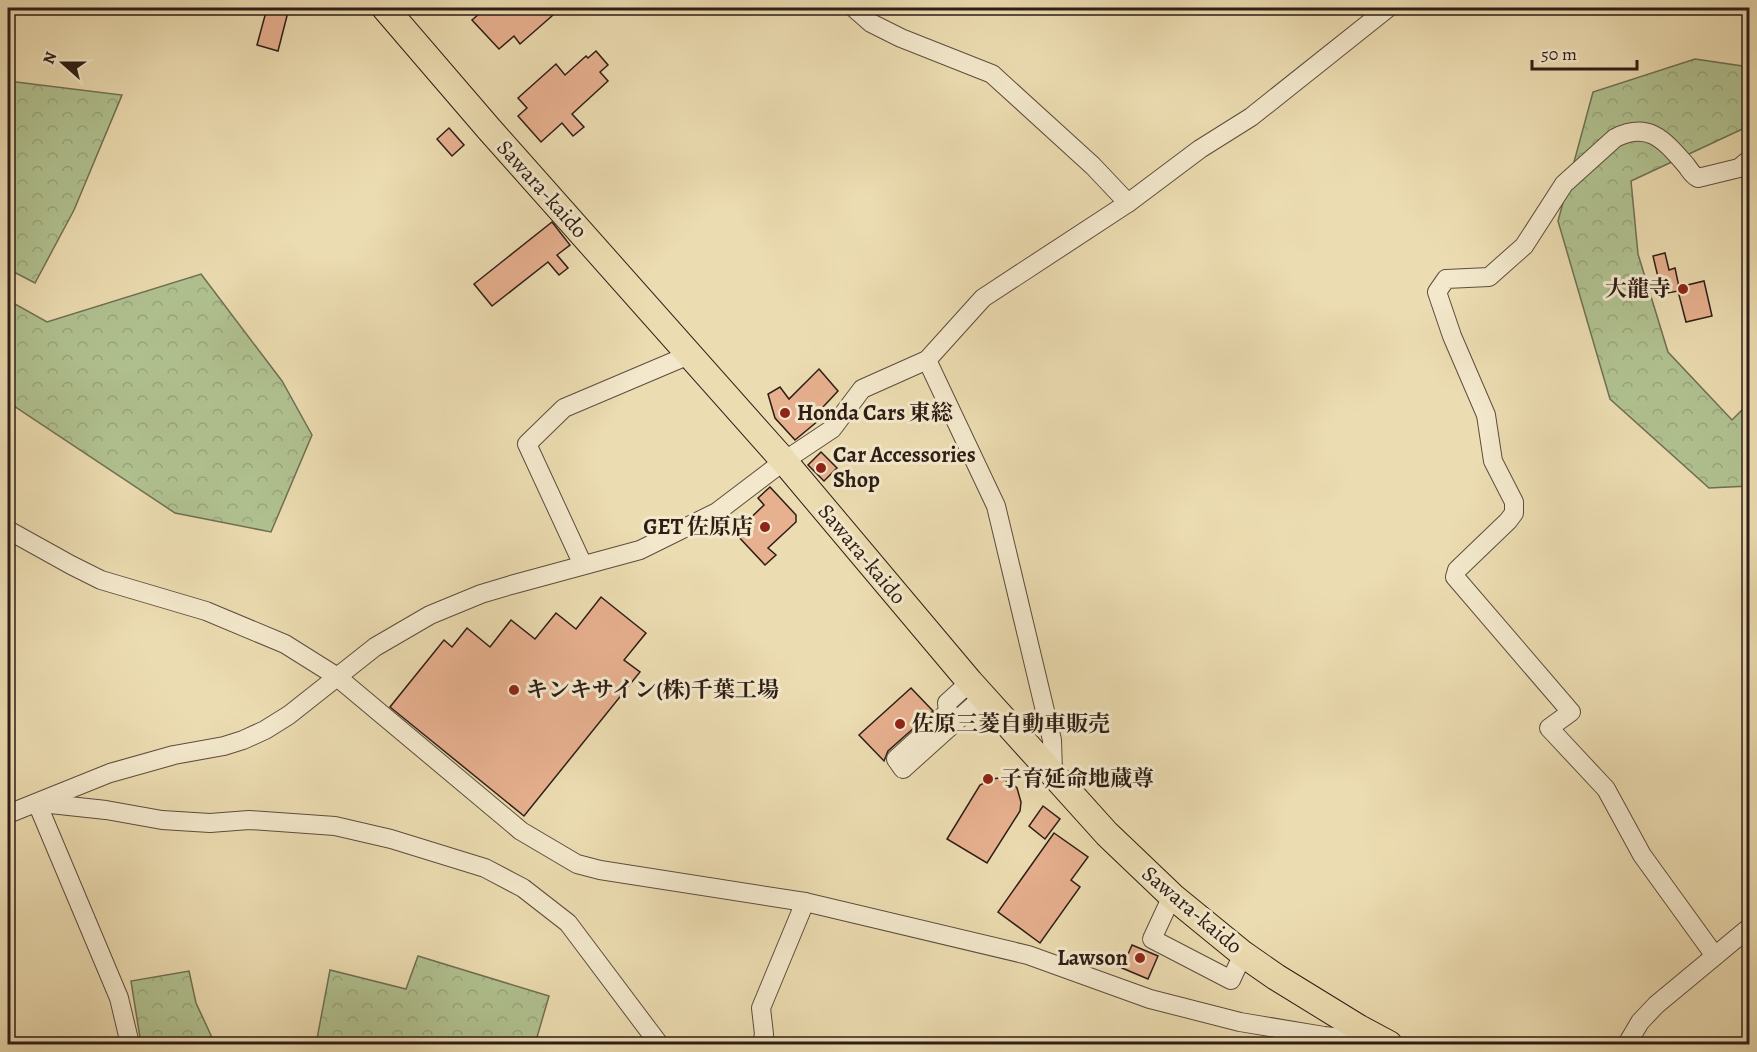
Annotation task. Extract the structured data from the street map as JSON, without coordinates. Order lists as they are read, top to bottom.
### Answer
{
  "streets": {
    "highway": ["Sawara-kaido"]
  },
  "places": [
    "大龍寺",
    "Honda Cars 東総",
    "Car Accessories Shop",
    "GET 佐原店",
    "キンキサイン(株)千葉工場",
    "佐原三菱自動車販売",
    "子育延命地蔵尊",
    "Lawson"
  ],
  "scale_bar": "50 m",
  "north": "left"
}
